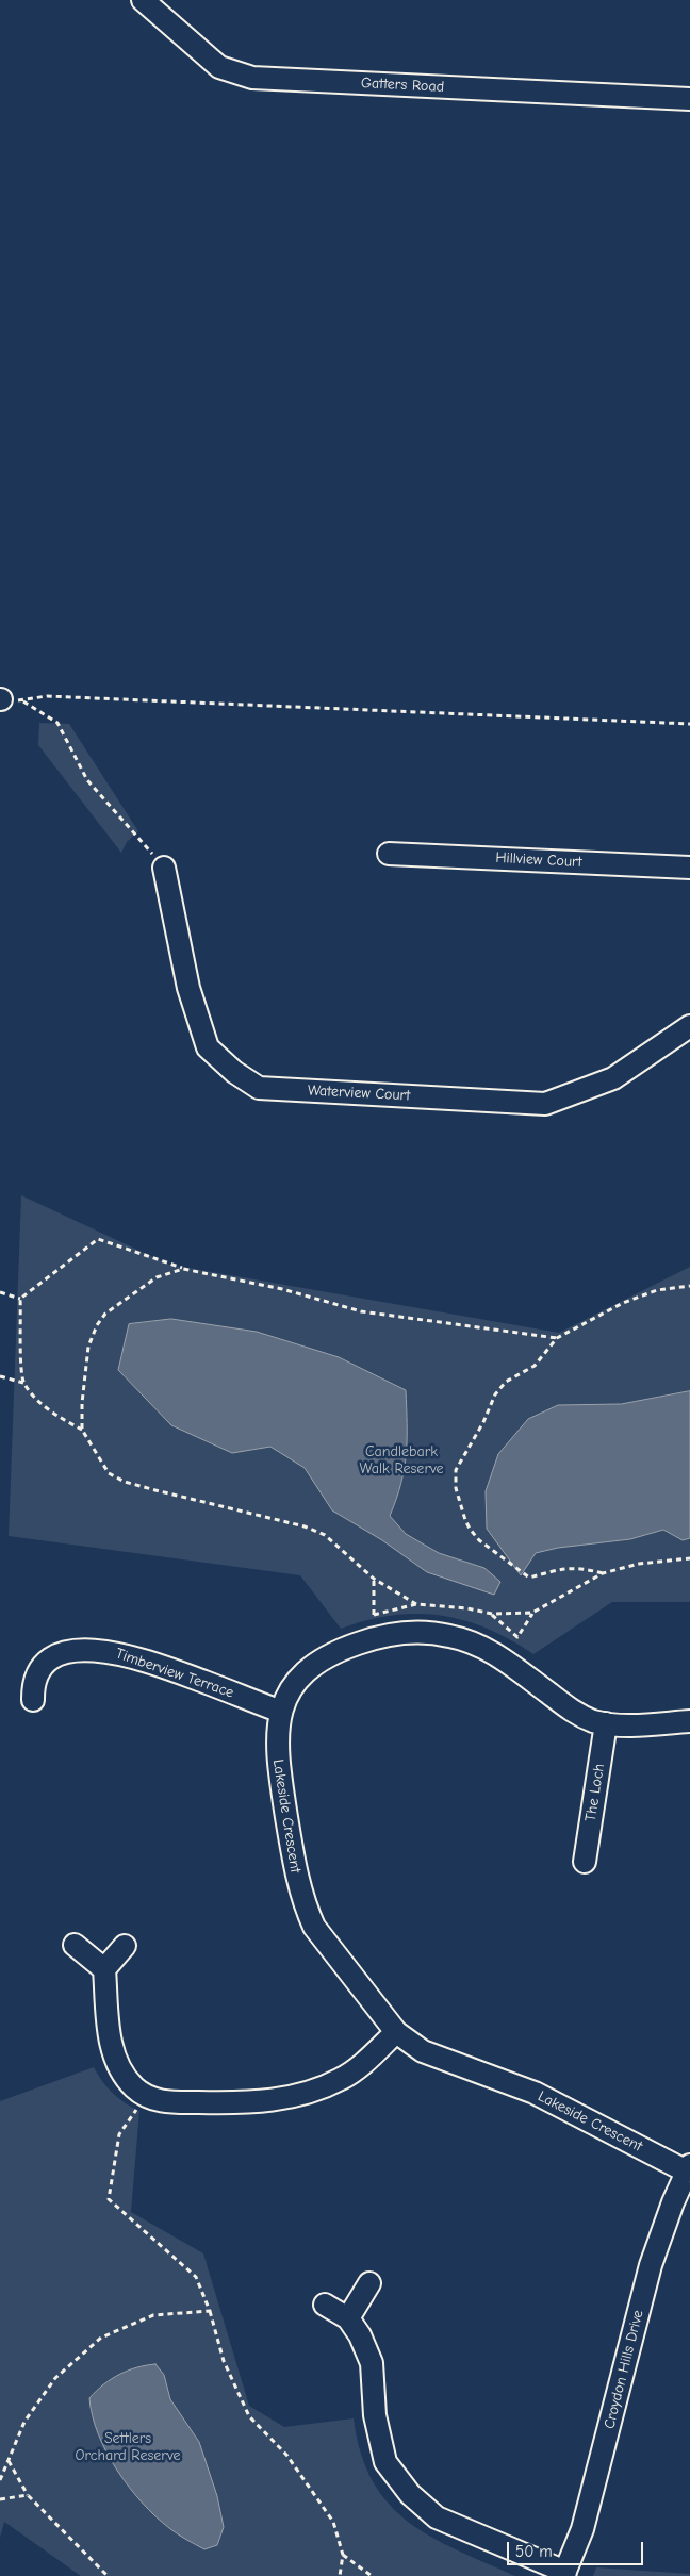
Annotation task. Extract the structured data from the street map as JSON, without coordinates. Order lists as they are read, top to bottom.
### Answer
{
  "streets": {
    "street": [
      "Gatters Road",
      "Hillview Court",
      "Waterview Court",
      "Timberview Terrace",
      "The Loch",
      "Lakeside Crescent",
      "Croydon Hills Drive"
    ]
  },
  "crossings": [
    ["Timberview Terrace", "Lakeside Crescent"],
    ["The Loch", "Lakeside Crescent"],
    ["Lakeside Crescent", "Croydon Hills Drive"]
  ],
  "parks": ["Candlebark Walk Reserve", "Settlers Orchard Reserve"],
  "scale_bar": "50 m"
}
